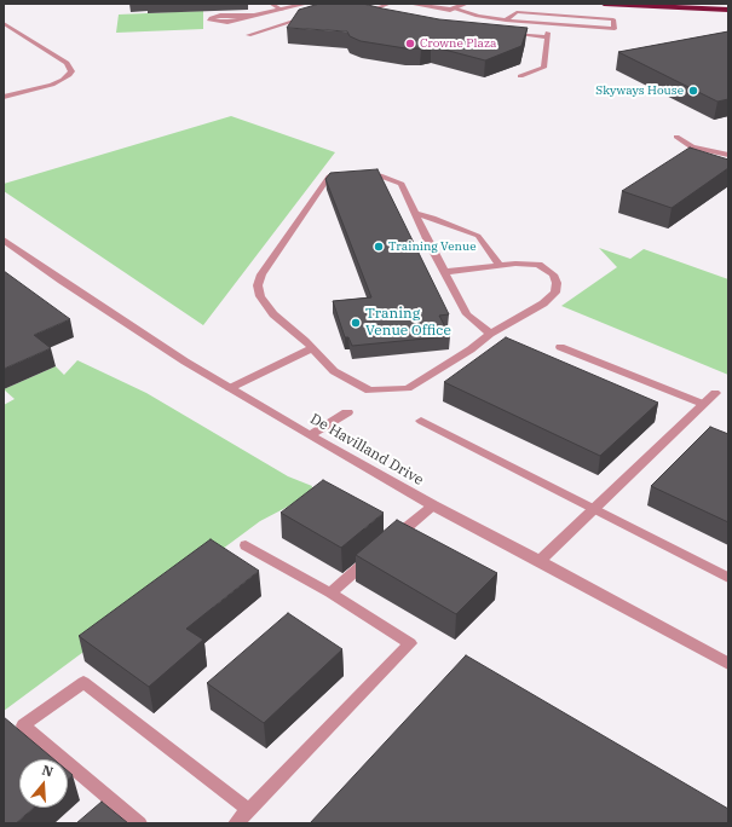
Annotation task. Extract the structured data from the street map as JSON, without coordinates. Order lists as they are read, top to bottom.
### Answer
{
  "streets": {
    "street": ["De Havilland Drive"]
  },
  "places": [
    "Crowne Plaza",
    "Skyways House",
    "Training Venue",
    "Traning Venue Office"
  ],
  "north": "top"
}
